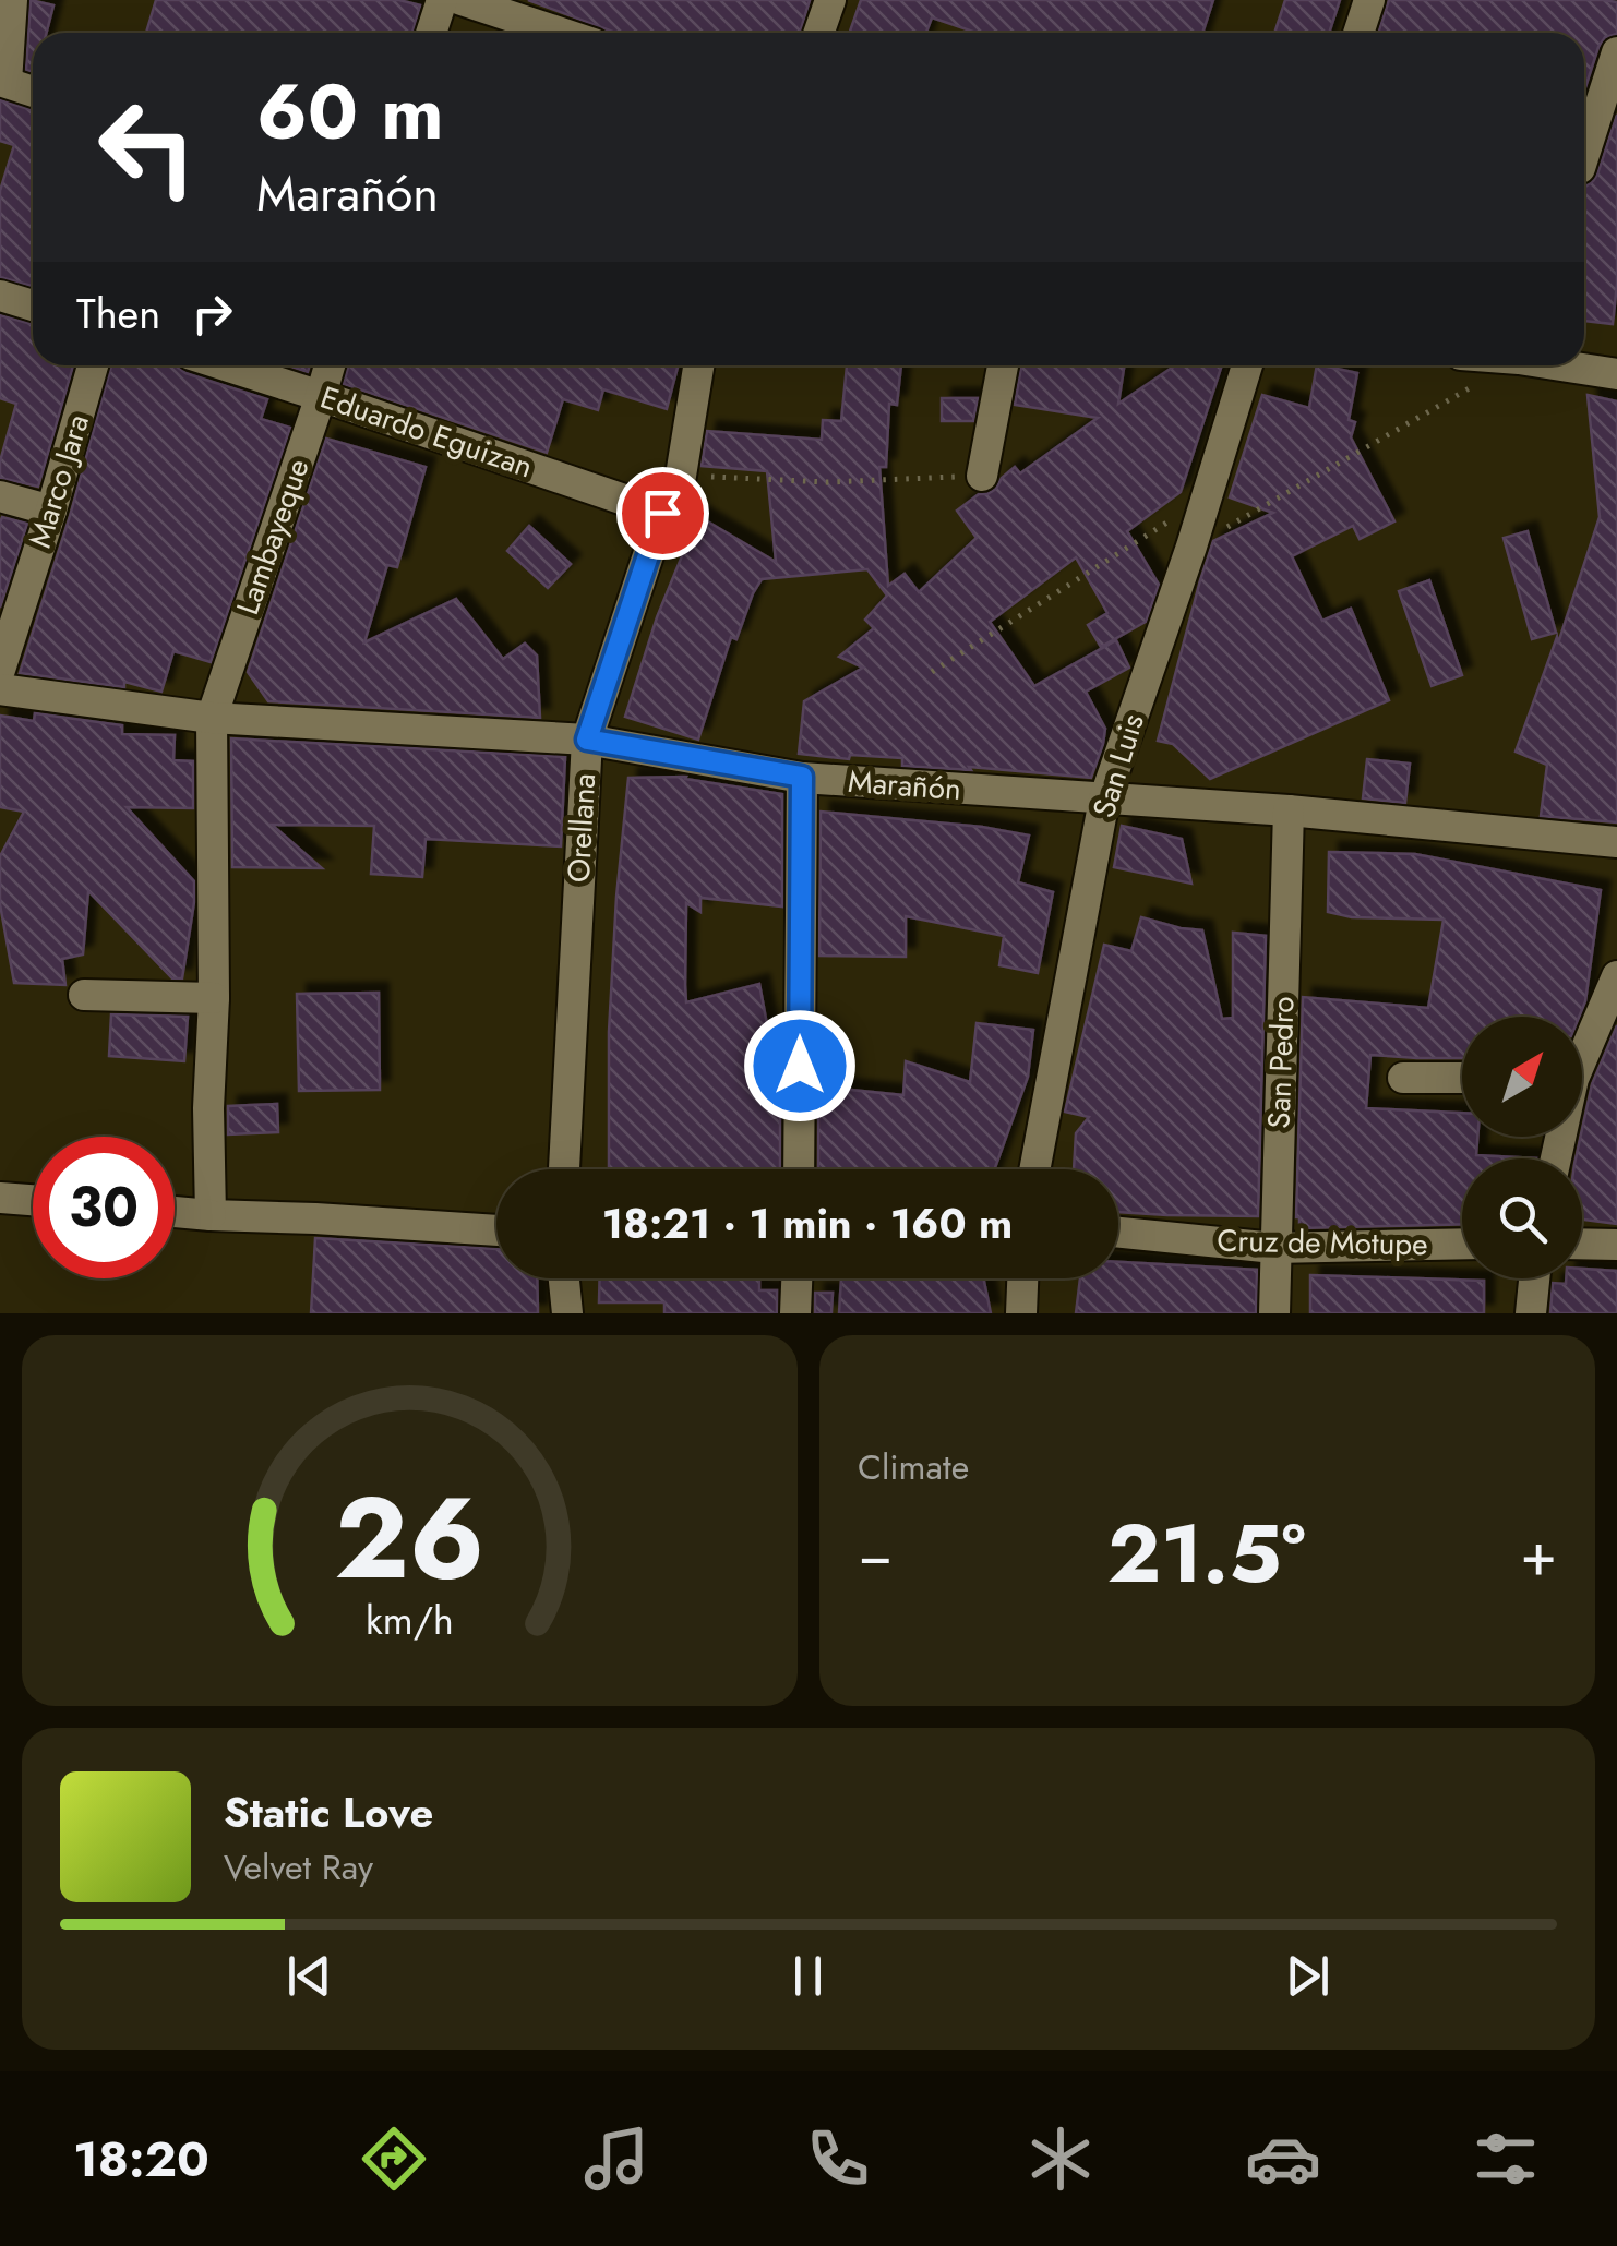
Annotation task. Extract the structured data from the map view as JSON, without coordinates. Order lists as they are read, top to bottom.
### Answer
{
  "streets": {
    "street": [
      "Eduardo Eguizan",
      "Marco Jara",
      "Lambayeque",
      "San Luis",
      "Marañón",
      "Orellana",
      "San Pedro",
      "Cruz de Motupe"
    ]
  },
  "crossings": [
    ["Eduardo Eguizan", "Lambayeque"],
    ["Eduardo Eguizan", "Orellana"],
    ["Lambayeque", "Marañón"],
    ["San Luis", "Marañón"],
    ["Marañón", "Orellana"],
    ["Marañón", "San Pedro"],
    ["San Pedro", "Cruz de Motupe"]
  ],
  "north": "top right",
  "page": {
    "turn": ["60 m", "Marañón"],
    "then": "Then",
    "limit": "30",
    "trip": "18:21 · 1 min · 160 m",
    "tile": "Climate",
    "heat": ["−", "21.5°", "+"],
    "song": ["Static Love", "Velvet Ray"],
    "tabs": "18:20",
    "gauge": ["26", "km/h"]
  }
}
